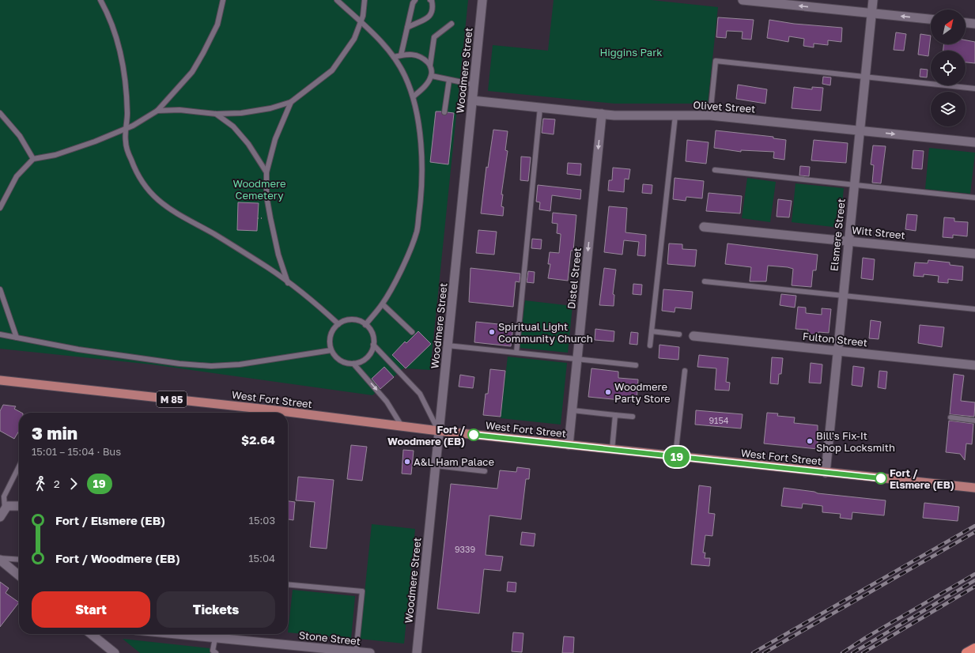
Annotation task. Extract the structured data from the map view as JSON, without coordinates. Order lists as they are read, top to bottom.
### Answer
{
  "streets": {
    "main road": ["M 85", "West Fort Street"],
    "street": [
      "Woodmere Street",
      "Olivet Street",
      "Witt Street",
      "Elsmere Street",
      "Distel Street",
      "Fulton Street",
      "Stone Street"
    ]
  },
  "crossings": [
    ["Woodmere Street", "Olivet Street"],
    ["Woodmere Street", "West Fort Street"],
    ["Olivet Street", "Elsmere Street"],
    ["Olivet Street", "Distel Street"],
    ["Witt Street", "Elsmere Street"],
    ["Elsmere Street", "Fulton Street"],
    ["Elsmere Street", "West Fort Street"],
    ["Distel Street", "West Fort Street"]
  ],
  "one_way": ["Distel Street"],
  "parks": ["Higgins Park", "Woodmere Cemetery"],
  "places": [
    "Spiritual Light Community Church",
    "Woodmere Party Store",
    "Fort / Woodmere (EB)",
    "Bill's Fix-It Shop Locksmith",
    "A&L Ham Palace",
    "Fort / Elsmere (EB)"
  ],
  "lines": ["bus line 19"],
  "house_numbers": ["9154", "9339"],
  "north": "top right",
  "page": {
    "on_map": "19",
    "heading": ["3 min", "15:01 – 15:04 · Bus", "$2.64"],
    "legs": ["2", "19"],
    "list": [
      {
        "name": "Fort / Elsmere (EB)",
        "value": "15:03"
      },
      {
        "name": "Fort / Woodmere (EB)",
        "value": "15:04"
      }
    ],
    "buttons": ["Start", "Tickets"]
  }
}
